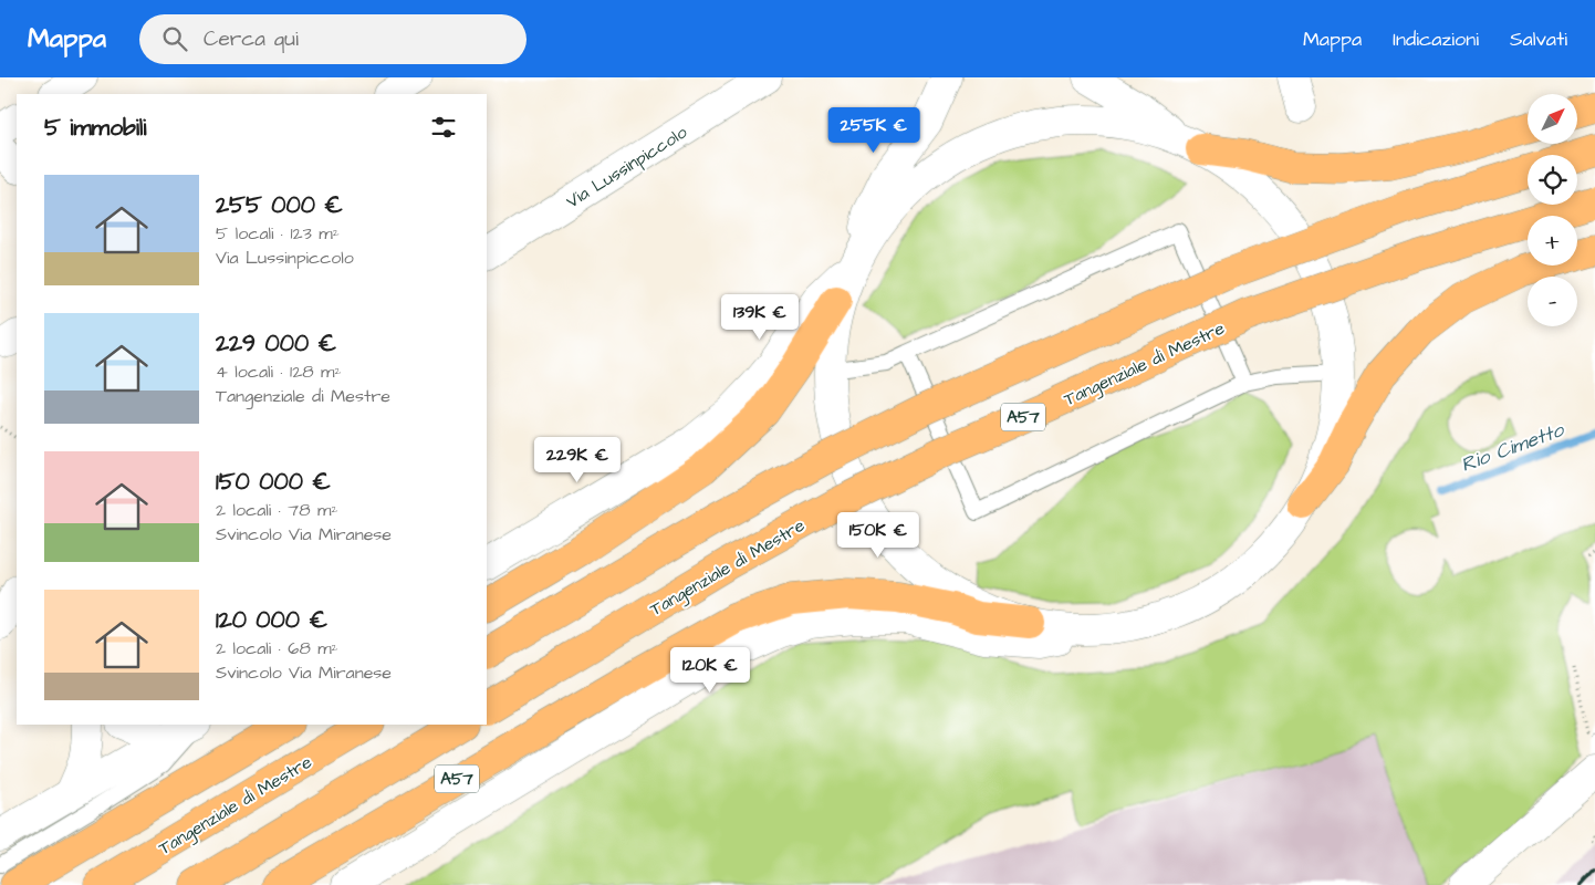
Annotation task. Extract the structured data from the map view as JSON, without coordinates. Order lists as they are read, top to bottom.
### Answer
{
  "streets": {
    "highway": ["Tangenziale di Mestre", "A57"],
    "street": ["Via Lussinpiccolo"]
  },
  "water": ["Rio Cimetto"],
  "north": "top right",
  "page": {
    "header": "Mappa",
    "search": "Cerca qui",
    "nav": ["Mappa", "Indicazioni", "Salvati"],
    "map_buttons": ["+", "−"],
    "heading": "5 immobili",
    "price": [
      "255K €",
      "139K €",
      "229K €",
      "150K €",
      "120K €"
    ],
    "list": [
      {
        "name": "255 000 €",
        "note": "5 locali · 123 m² · Via Lussinpiccolo"
      },
      {
        "name": "229 000 €",
        "note": "4 locali · 128 m² · Tangenziale di Mestre"
      },
      {
        "name": "150 000 €",
        "note": "2 locali · 78 m² · Svincolo Via Miranese"
      },
      {
        "name": "120 000 €",
        "note": "2 locali · 68 m² · Svincolo Via Miranese"
      }
    ]
  }
}
